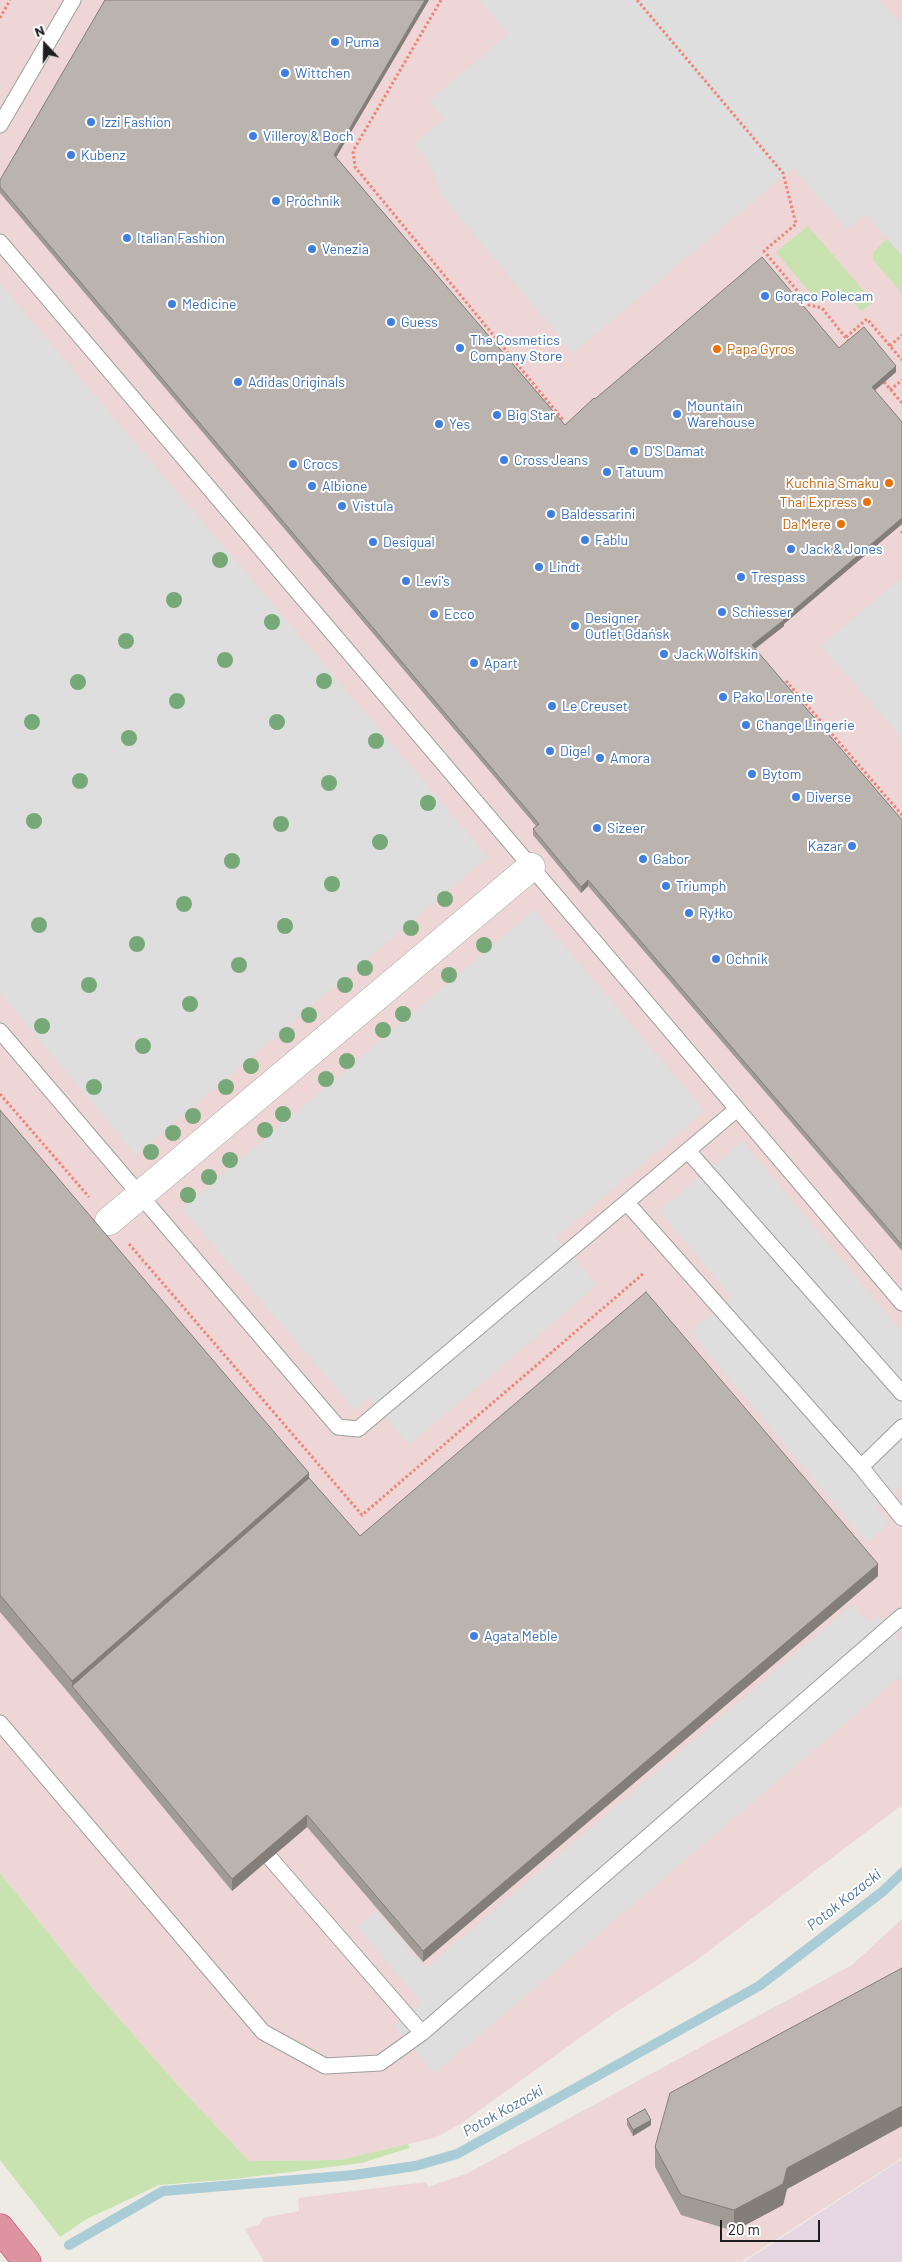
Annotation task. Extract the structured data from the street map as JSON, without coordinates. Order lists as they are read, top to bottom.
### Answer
{
  "water": ["Potok Kozacki"],
  "places": [
    "Puma",
    "Wittchen",
    "Izzi Fashion",
    "Villeroy & Boch",
    "Kubenz",
    "Próchnik",
    "Italian Fashion",
    "Venezia",
    "Gorąco Polecam",
    "Medicine",
    "Guess",
    "The Cosmetics Company Store",
    "Papa Gyros",
    "Adidas Originals",
    "Mountain Warehouse",
    "Big Star",
    "Yes",
    "D'S Damat",
    "Cross Jeans",
    "Crocs",
    "Tatuum",
    "Kuchnia Smaku",
    "Albione",
    "Thai Express",
    "Vistula",
    "Baldessarini",
    "Da Mere",
    "Fablu",
    "Desigual",
    "Jack & Jones",
    "Lindt",
    "Trespass",
    "Levi's",
    "Schiesser",
    "Ecco",
    "Designer Outlet Gdańsk",
    "Jack Wolfskin",
    "Apart",
    "Pako Lorente",
    "Le Creuset",
    "Change Lingerie",
    "Digel",
    "Amora",
    "Bytom",
    "Diverse",
    "Sizeer",
    "Kazar",
    "Gabor",
    "Triumph",
    "Ryłko",
    "Ochnik",
    "Agata Meble"
  ],
  "scale_bar": "20 m",
  "north": "top"
}
